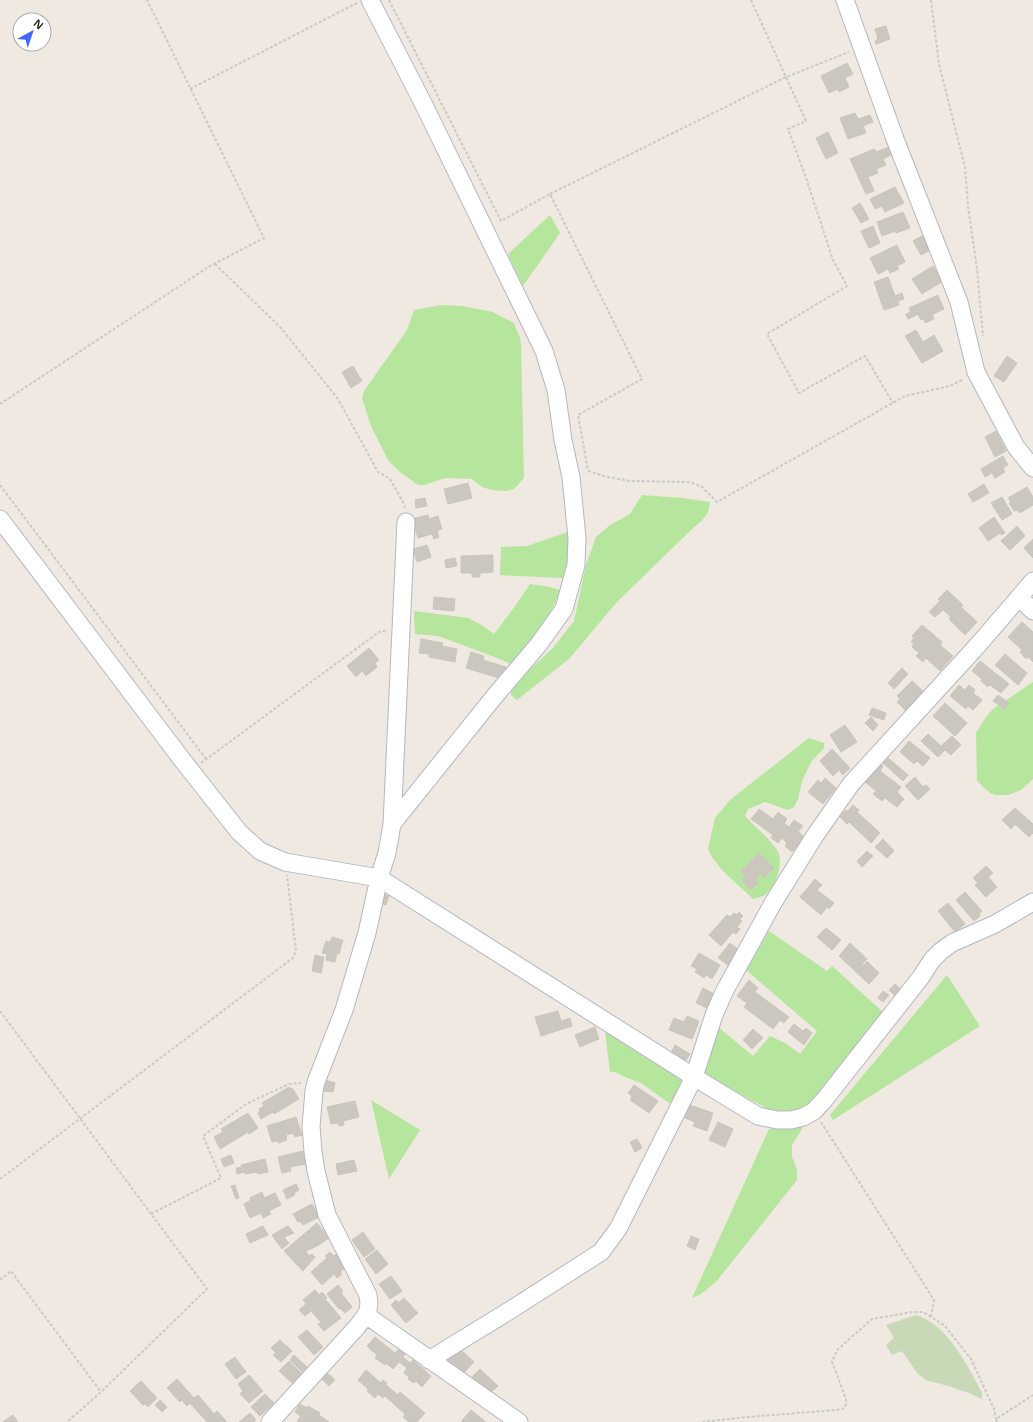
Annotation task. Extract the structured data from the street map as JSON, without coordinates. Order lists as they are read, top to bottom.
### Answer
{
  "north": "top right"
}
